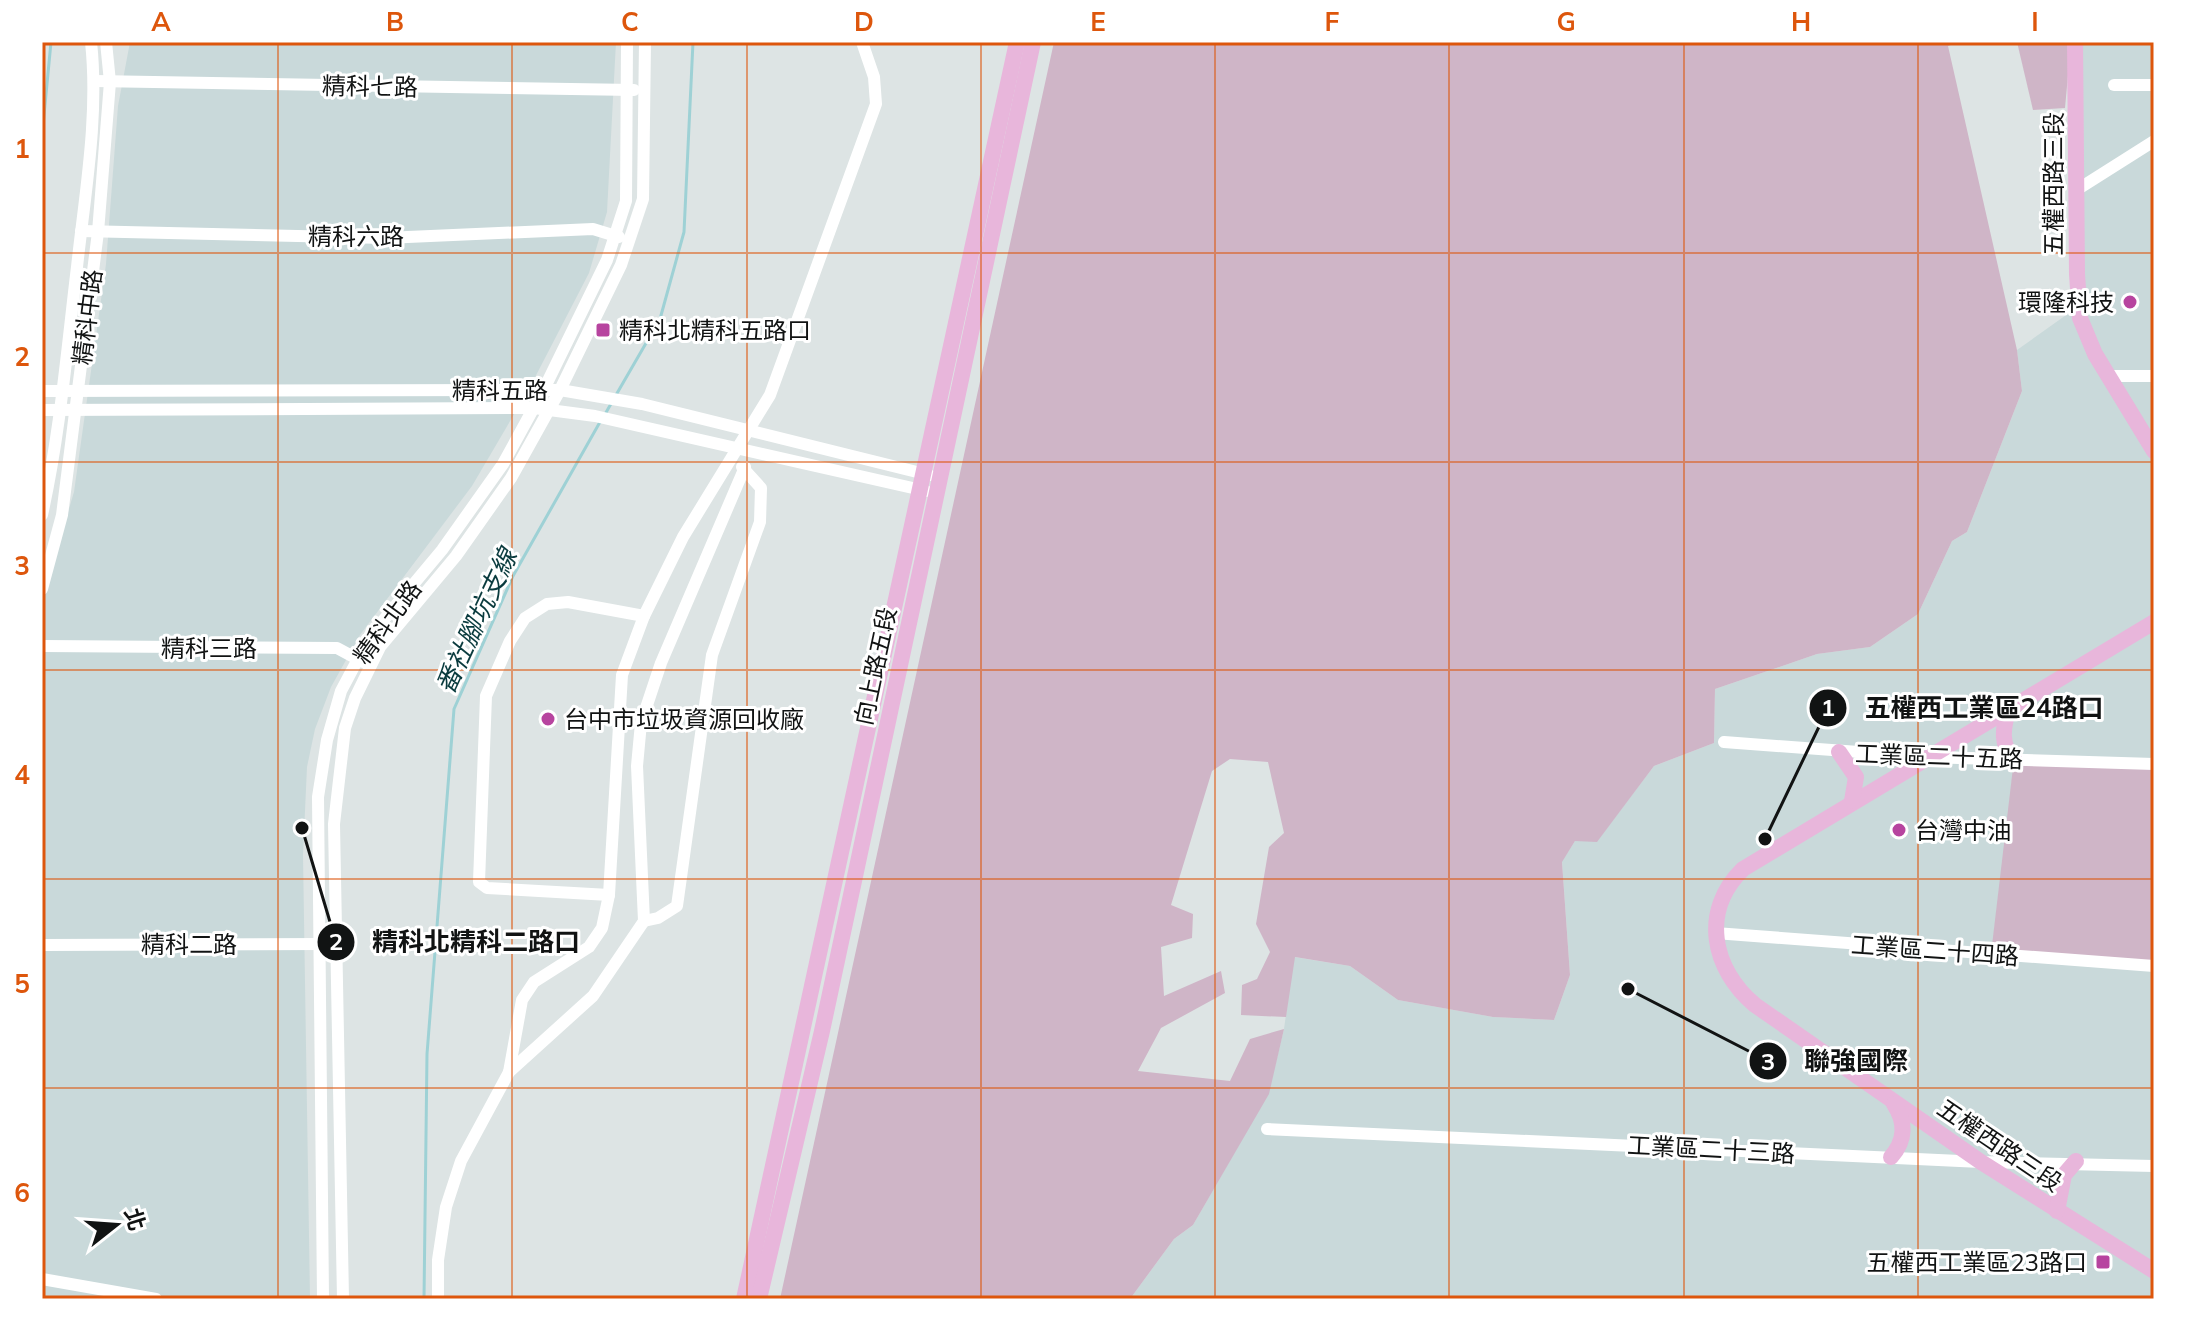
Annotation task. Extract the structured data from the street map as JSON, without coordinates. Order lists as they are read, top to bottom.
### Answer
{
  "streets": {
    "main road": ["五權西路三段", "向上路五段"],
    "street": [
      "精科七路",
      "精科六路",
      "精科中路",
      "精科五路",
      "精科北路",
      "精科三路",
      "工業區二十五路",
      "精科二路",
      "工業區二十四路",
      "工業區二十三路"
    ]
  },
  "crossings": [
    ["精科七路", "精科中路"],
    ["精科七路", "精科北路"],
    ["五權西路三段", "工業區二十五路"],
    ["五權西路三段", "工業區二十四路"],
    ["五權西路三段", "工業區二十三路"],
    ["精科六路", "精科中路"],
    ["精科六路", "精科北路"],
    ["精科中路", "精科五路"],
    ["精科五路", "精科北路"],
    ["精科五路", "向上路五段"],
    ["精科北路", "精科三路"],
    ["精科北路", "精科二路"]
  ],
  "water": ["番社腳坑支線"],
  "places": {
    "other": [
      "環隆科技",
      "台中市垃圾資源回收廠",
      "精科北精科二路口",
      "台灣中油",
      "五權西工業區24路口",
      "聯強國際"
    ],
    "transit": ["精科北精科五路口", "五權西工業區23路口"]
  },
  "north": "right",
  "grid": {
    "columns": [
      "A",
      "B",
      "C",
      "D",
      "E",
      "F",
      "G",
      "H",
      "I"
    ],
    "rows": [
      "1",
      "2",
      "3",
      "4",
      "5",
      "6"
    ]
  }
}
